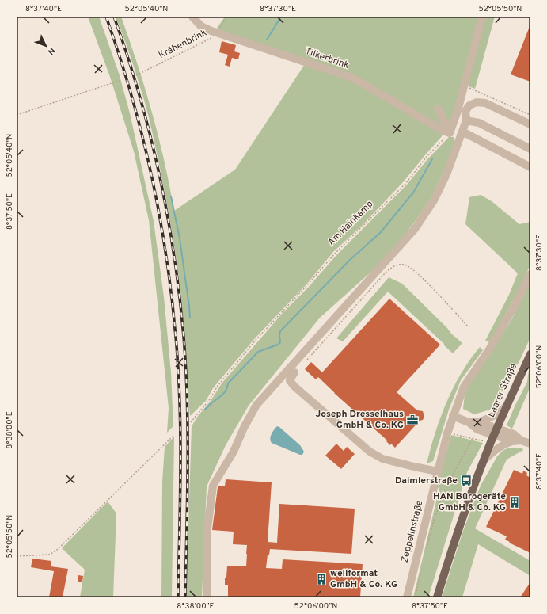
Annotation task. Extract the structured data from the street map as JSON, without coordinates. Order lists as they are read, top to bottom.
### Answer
{
  "streets": {
    "main road": ["Laarer Straße"],
    "street": ["Tilkerbrink", "Zeppelinstraße"],
    "path": ["Krähenbrink", "Am Hainkamp"]
  },
  "crossings": [
    ["Krähenbrink", "Tilkerbrink"],
    ["Tilkerbrink", "Am Hainkamp"]
  ],
  "places": {
    "office": ["Joseph Dresselhaus GmbH & Co. KG"],
    "bus stop": ["Daimlerstraße"],
    "building": ["HAN Bürogeräte GmbH & Co. KG", "wellformat GmbH & Co. KG"]
  },
  "north": "bottom right",
  "coordinates": [
    "8°37'40\"E",
    "52°05'40\"N",
    "8°37'30\"E",
    "52°05'50\"N",
    "8°37'50\"E",
    "52°06'00\"N",
    "8°38'00\"E"
  ]
}
